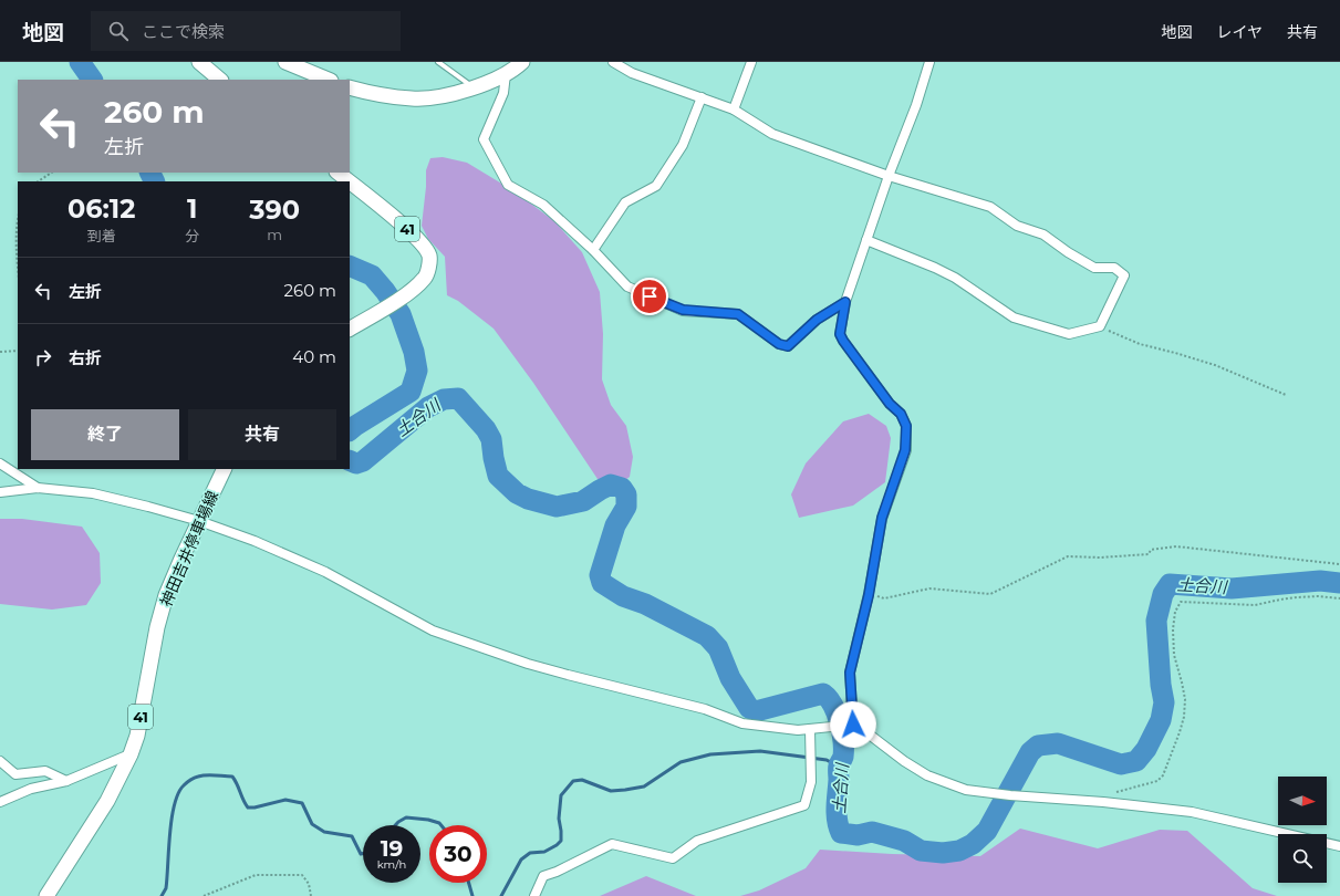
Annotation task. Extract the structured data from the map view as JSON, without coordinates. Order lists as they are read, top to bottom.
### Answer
{
  "streets": {
    "main road": ["41", "神田吉井停車場線"]
  },
  "water": ["土合川"],
  "north": "right",
  "page": {
    "header": "地図",
    "search": "ここで検索",
    "nav": ["地図", "レイヤ", "共有"],
    "turn": ["260 m", "左折"],
    "eta": [
      "06:12",
      "到着",
      "1",
      "分",
      "390",
      "m"
    ],
    "list": [
      {
        "name": "左折",
        "value": "260 m"
      },
      {
        "name": "右折",
        "value": "40 m"
      }
    ],
    "buttons": ["終了", "共有"],
    "speed": "19 km/h",
    "limit": "30"
  }
}
